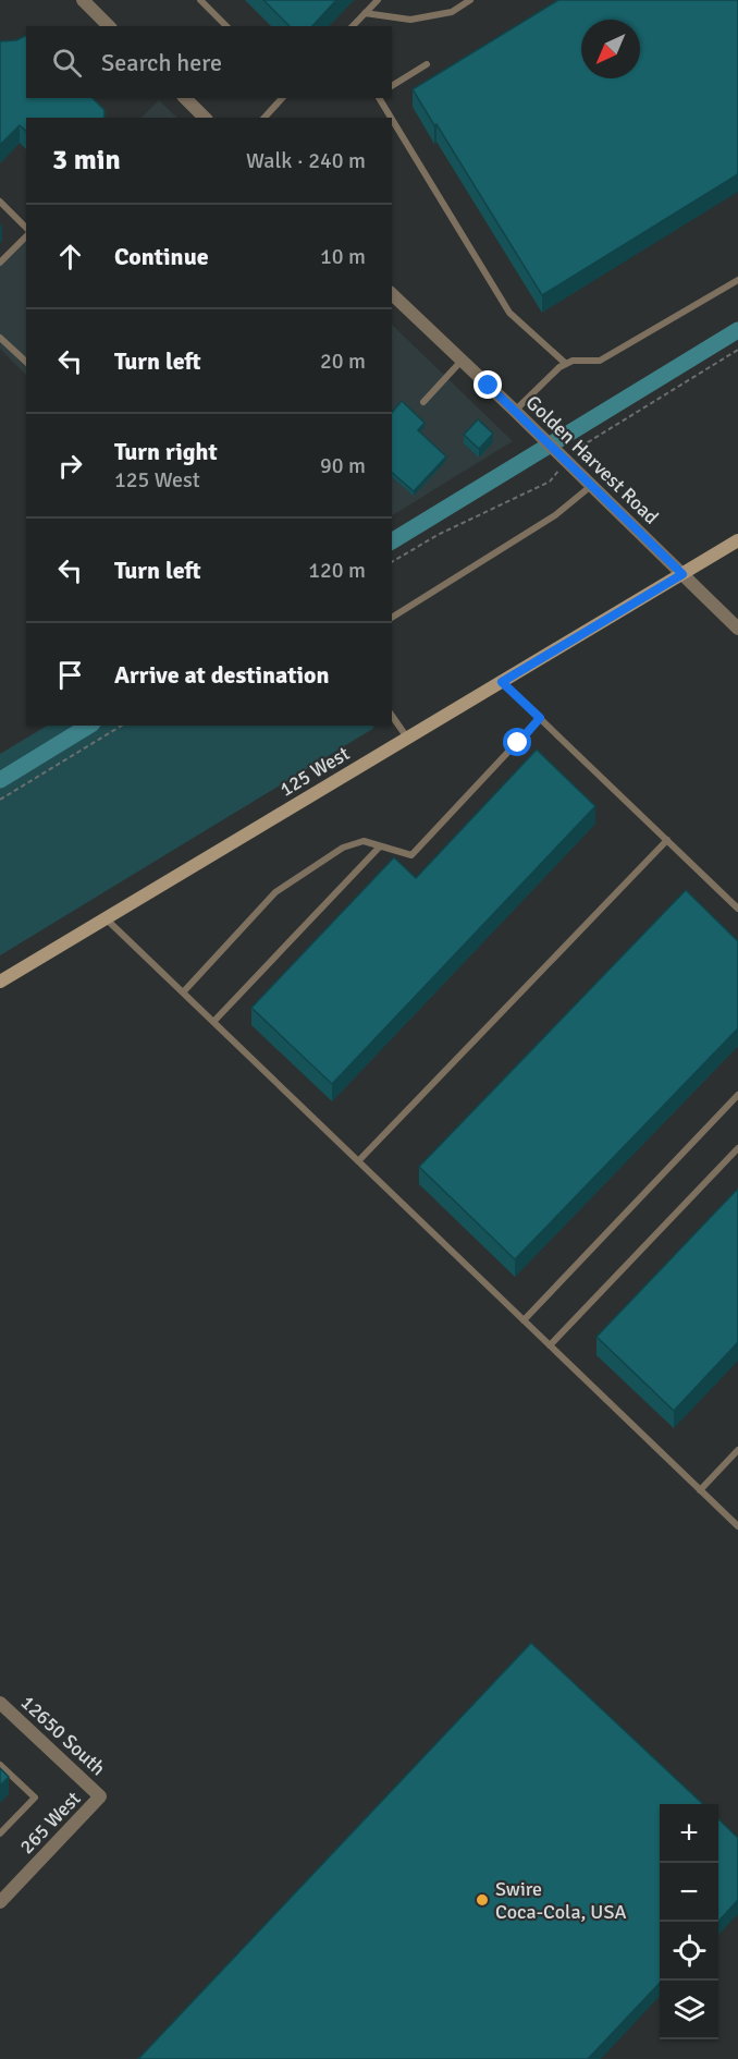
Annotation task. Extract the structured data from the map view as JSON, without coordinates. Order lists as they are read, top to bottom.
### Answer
{
  "streets": {
    "main road": ["125 West"],
    "street": ["Golden Harvest Road", "12650 South", "265 West"]
  },
  "crossings": [
    ["Golden Harvest Road", "125 West"],
    ["12650 South", "265 West"]
  ],
  "places": ["Swire Coca-Cola, USA"],
  "north": "bottom left",
  "page": {
    "search": "Search here",
    "heading": ["3 min", "Walk · 240 m"],
    "list": [
      ["Continue", "10 m"],
      ["Turn left", "20 m"],
      ["Turn right", "125 West", "90 m"],
      ["Turn left", "120 m"],
      "Arrive at destination"
    ],
    "map_buttons": ["+", "−"]
  }
}
